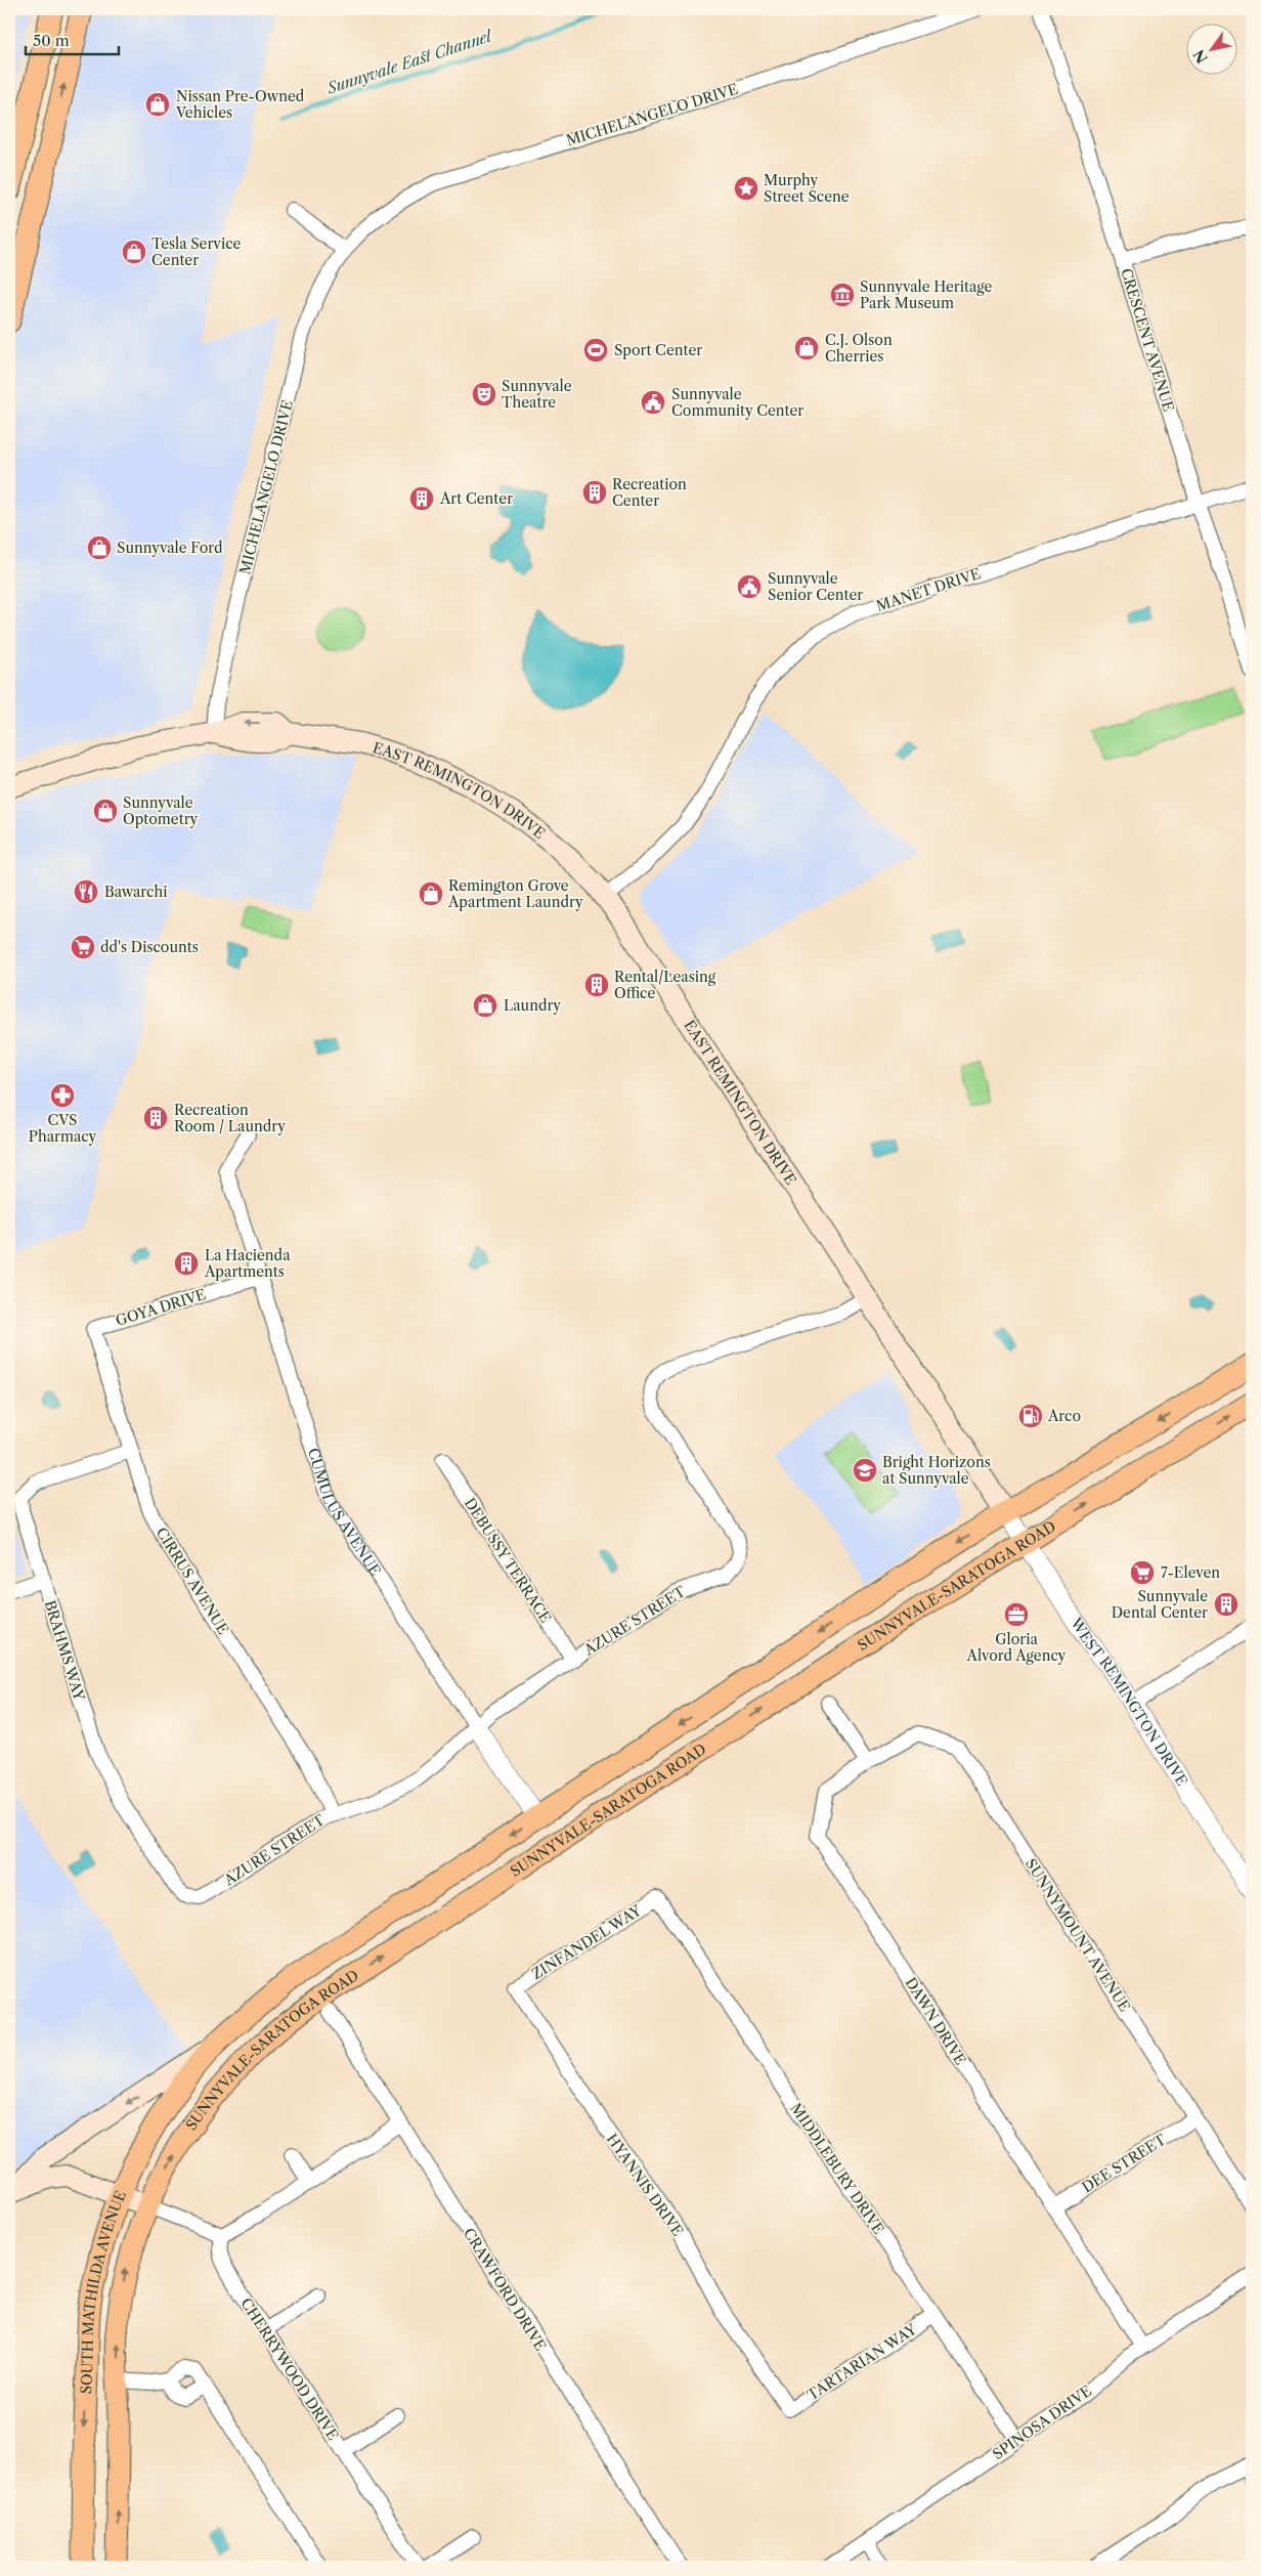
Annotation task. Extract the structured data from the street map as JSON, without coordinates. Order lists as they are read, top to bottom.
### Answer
{
  "streets": {
    "main road": ["EAST REMINGTON DRIVE", "SUNNYVALE-SARATOGA ROAD", "SOUTH MATHILDA AVENUE"],
    "street": [
      "MICHELANGELO DRIVE",
      "CRESCENT AVENUE",
      "MANET DRIVE",
      "GOYA DRIVE",
      "CUMULUS AVENUE",
      "DEBUSSY TERRACE",
      "CIRRUS AVENUE",
      "AZURE STREET",
      "BRAHMS WAY",
      "WEST REMINGTON DRIVE",
      "SUNNYMOUNT AVENUE",
      "ZINFANDEL WAY",
      "DAWN DRIVE",
      "DEE STREET",
      "MIDDLEBURY DRIVE",
      "HYANNIS DRIVE",
      "CRAWFORD DRIVE",
      "TARTARIAN WAY",
      "CHERRYWOOD DRIVE",
      "SPINOSA DRIVE"
    ]
  },
  "crossings": [
    ["MICHELANGELO DRIVE", "EAST REMINGTON DRIVE"],
    ["CRESCENT AVENUE", "MANET DRIVE"],
    ["MANET DRIVE", "EAST REMINGTON DRIVE"],
    ["EAST REMINGTON DRIVE", "AZURE STREET"],
    ["EAST REMINGTON DRIVE", "WEST REMINGTON DRIVE"],
    ["GOYA DRIVE", "CUMULUS AVENUE"],
    ["GOYA DRIVE", "CIRRUS AVENUE"],
    ["CUMULUS AVENUE", "AZURE STREET"],
    ["DEBUSSY TERRACE", "AZURE STREET"],
    ["CIRRUS AVENUE", "AZURE STREET"],
    ["CIRRUS AVENUE", "BRAHMS WAY"],
    ["SUNNYVALE-SARATOGA ROAD", "WEST REMINGTON DRIVE"],
    ["SUNNYVALE-SARATOGA ROAD", "SOUTH MATHILDA AVENUE"],
    ["AZURE STREET", "BRAHMS WAY"],
    ["SUNNYMOUNT AVENUE", "DAWN DRIVE"],
    ["SUNNYMOUNT AVENUE", "DEE STREET"],
    ["ZINFANDEL WAY", "MIDDLEBURY DRIVE"],
    ["ZINFANDEL WAY", "HYANNIS DRIVE"],
    ["DAWN DRIVE", "DEE STREET"],
    ["DAWN DRIVE", "SPINOSA DRIVE"],
    ["MIDDLEBURY DRIVE", "TARTARIAN WAY"],
    ["MIDDLEBURY DRIVE", "SPINOSA DRIVE"],
    ["HYANNIS DRIVE", "TARTARIAN WAY"]
  ],
  "water": ["Sunnyvale East Channel"],
  "places": {
    "shop": [
      "Nissan Pre-Owned Vehicles",
      "Tesla Service Center",
      "C.J. Olson Cherries",
      "Sunnyvale Ford",
      "Sunnyvale Optometry",
      "Remington Grove Apartment Laundry",
      "Laundry"
    ],
    "place": ["Murphy Street Scene"],
    "museum": ["Sunnyvale Heritage Park Museum"],
    "sports": ["Sport Center"],
    "theatre": ["Sunnyvale Theatre"],
    "public building": ["Sunnyvale Community Center", "Sunnyvale Senior Center"],
    "building": [
      "Recreation Center",
      "Art Center",
      "Rental/Leasing Office",
      "Recreation Room / Laundry",
      "La Hacienda Apartments",
      "Sunnyvale Dental Center"
    ],
    "restaurant": ["Bawarchi"],
    "supermarket": ["dd's Discounts", "7-Eleven"],
    "pharmacy": ["CVS Pharmacy"],
    "fuel station": ["Arco"],
    "school or university": ["Bright Horizons at Sunnyvale"],
    "office": ["Gloria Alvord Agency"]
  },
  "scale_bar": "50 m",
  "north": "bottom left"
}
